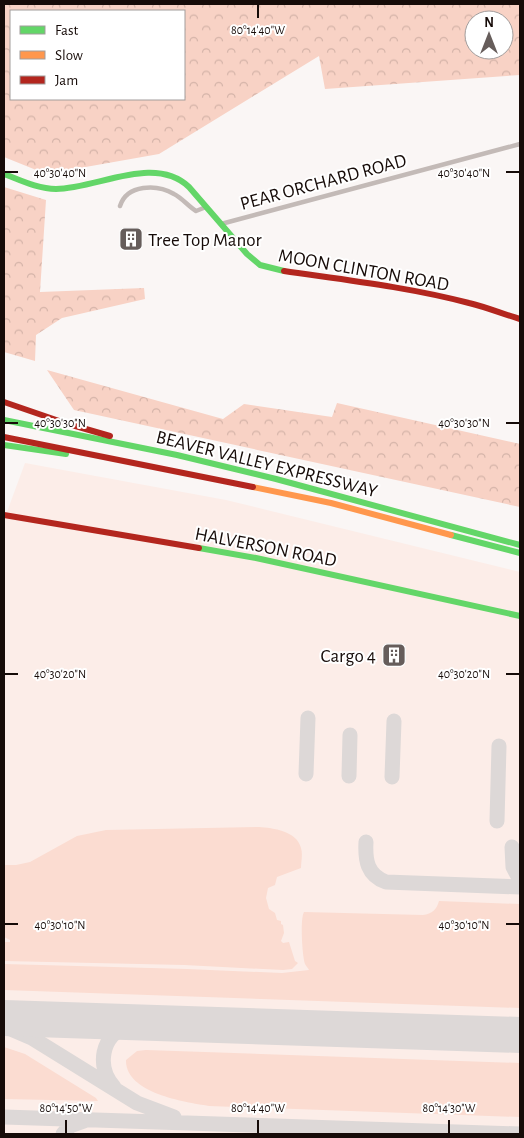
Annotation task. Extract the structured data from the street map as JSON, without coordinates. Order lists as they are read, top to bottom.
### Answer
{
  "streets": {
    "main road": ["MOON CLINTON ROAD", "BEAVER VALLEY EXPRESSWAY", "HALVERSON ROAD"],
    "street": ["PEAR ORCHARD ROAD"]
  },
  "crossings": [
    ["PEAR ORCHARD ROAD", "MOON CLINTON ROAD"]
  ],
  "places": {
    "building": ["Tree Top Manor", "Cargo 4"]
  },
  "legend": ["Fast", "Slow", "Jam"],
  "north": "top",
  "coordinates": [
    "80°14'40\"W",
    "40°30'40\"N",
    "40°30'30\"N",
    "40°30'20\"N",
    "40°30'10\"N",
    "80°14'50\"W",
    "80°14'30\"W"
  ]
}
